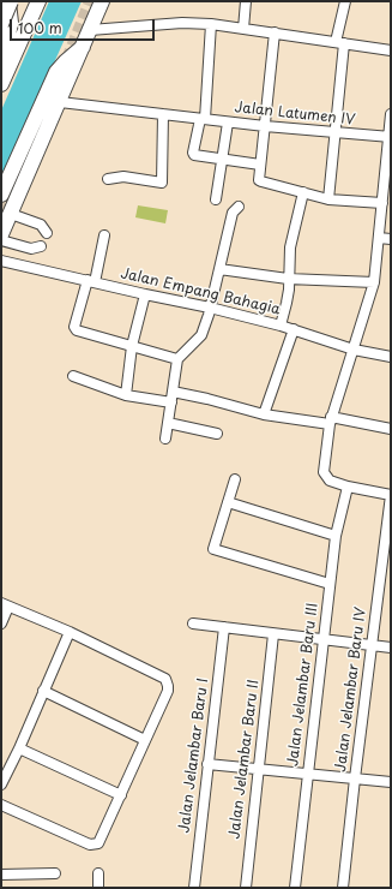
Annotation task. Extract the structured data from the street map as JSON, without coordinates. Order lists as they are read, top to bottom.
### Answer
{
  "streets": {
    "street": [
      "Jalan Latumen IV",
      "Jalan Empang Bahagia",
      "Jalan Jelambar Baru III",
      "Jalan Jelambar Baru IV",
      "Jalan Jelambar Baru I",
      "Jalan Jelambar Baru II"
    ]
  },
  "scale_bar": "100 m"
}
